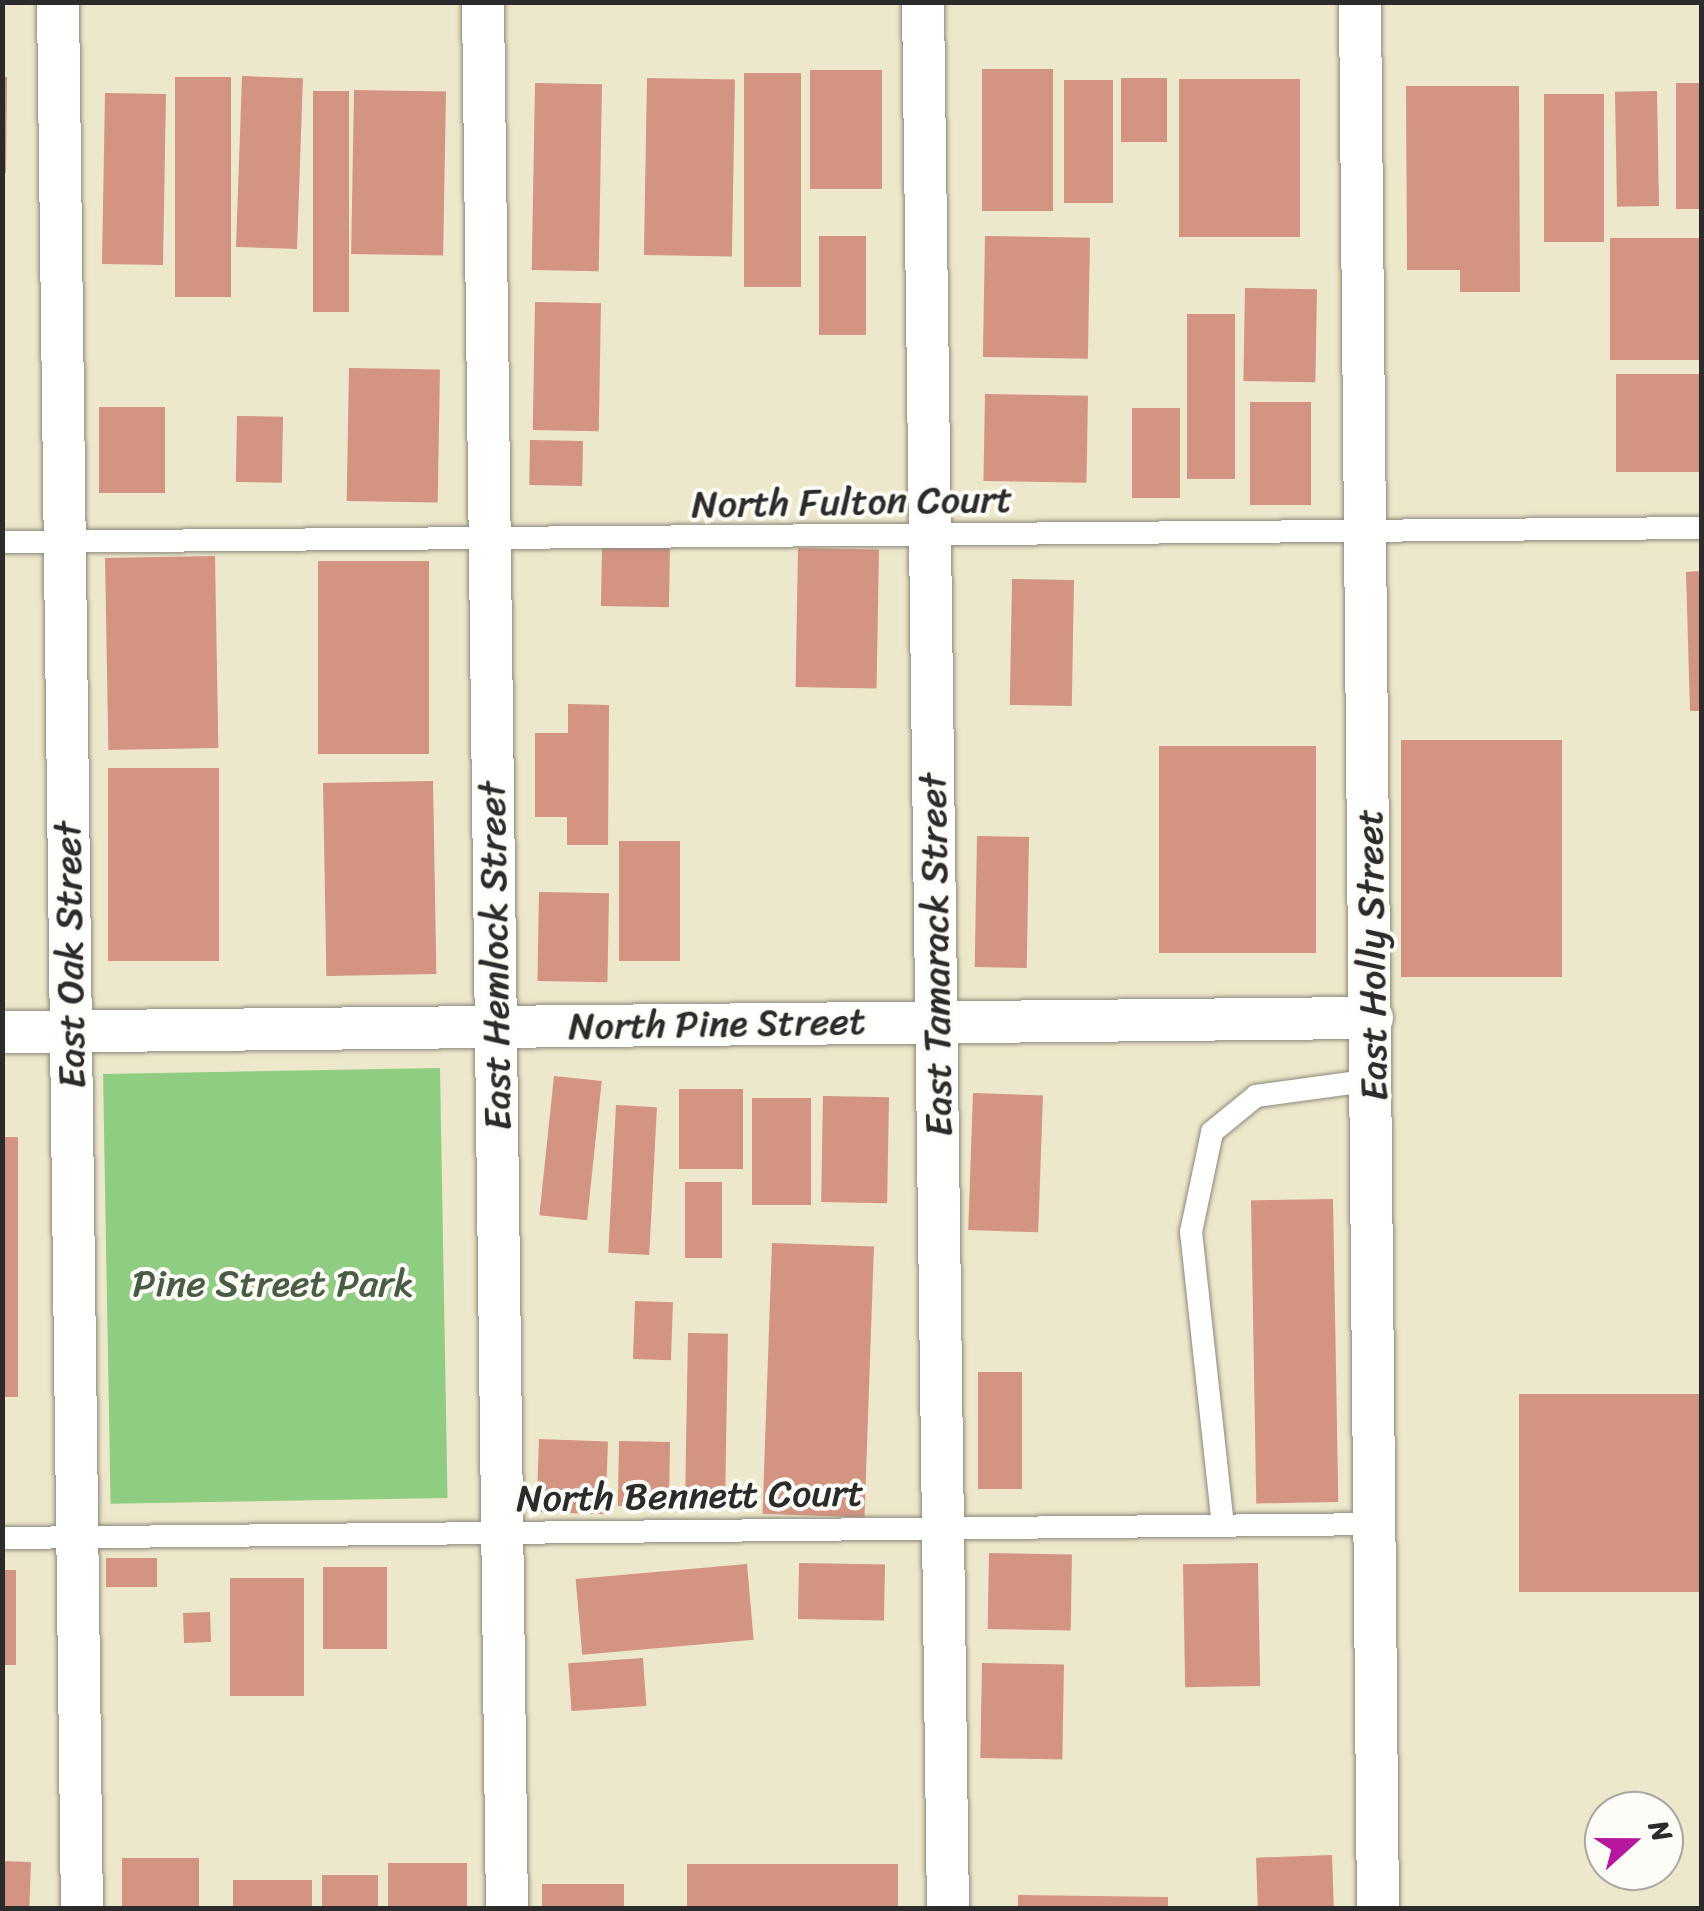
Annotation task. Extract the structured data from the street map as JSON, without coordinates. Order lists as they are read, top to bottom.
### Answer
{
  "streets": {
    "street": [
      "East Oak Street",
      "East Tamarack Street",
      "East Holly Street",
      "East Hemlock Street",
      "North Pine Street"
    ],
    "lane": ["North Fulton Court", "North Bennett Court"]
  },
  "crossings": [
    ["North Fulton Court", "East Oak Street"],
    ["North Fulton Court", "East Tamarack Street"],
    ["North Fulton Court", "East Holly Street"],
    ["North Fulton Court", "East Hemlock Street"],
    ["East Oak Street", "North Pine Street"],
    ["East Oak Street", "North Bennett Court"],
    ["East Tamarack Street", "North Pine Street"],
    ["East Tamarack Street", "North Bennett Court"],
    ["East Holly Street", "North Pine Street"],
    ["East Holly Street", "North Bennett Court"],
    ["East Hemlock Street", "North Pine Street"],
    ["East Hemlock Street", "North Bennett Court"]
  ],
  "parks": ["Pine Street Park"],
  "north": "right"
}
